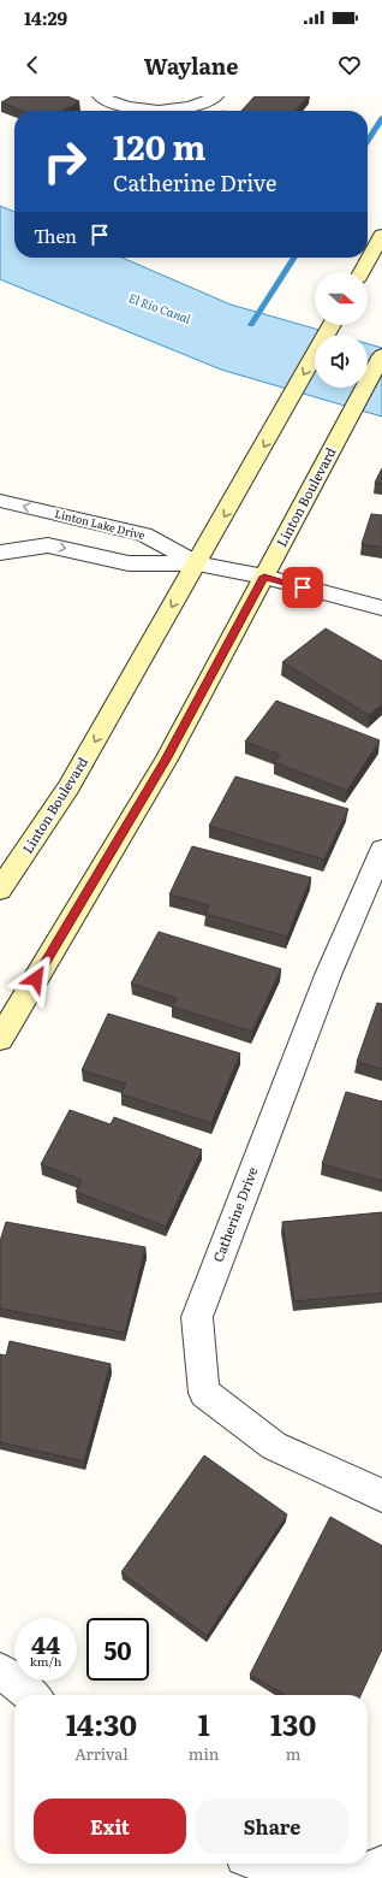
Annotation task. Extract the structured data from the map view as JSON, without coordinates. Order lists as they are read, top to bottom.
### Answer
{
  "streets": {
    "main road": ["Linton Boulevard"],
    "street": ["Linton Lake Drive", "Catherine Drive"]
  },
  "crossings": [
    ["Linton Boulevard", "Linton Lake Drive"]
  ],
  "water": ["El Rio Canal"],
  "north": "right",
  "page": {
    "status": "14:29",
    "header": "Waylane",
    "turn": ["120 m", "Catherine Drive"],
    "then": "Then",
    "speed": "44 km/h",
    "limit": "50",
    "eta": [
      "14:30",
      "Arrival",
      "1",
      "min",
      "130",
      "m"
    ],
    "buttons": ["Exit", "Share"]
  }
}
